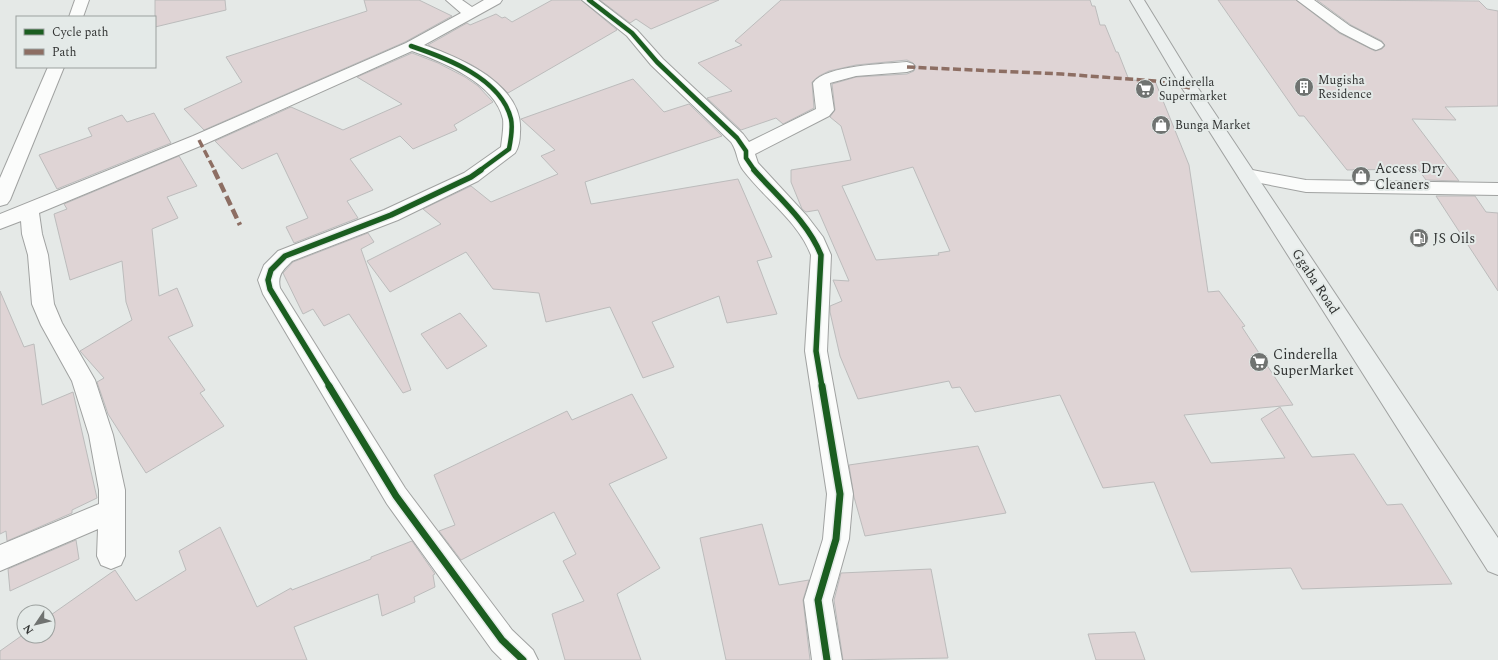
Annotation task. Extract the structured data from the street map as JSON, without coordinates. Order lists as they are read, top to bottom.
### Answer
{
  "streets": {
    "main road": ["Ggaba Road"]
  },
  "places": {
    "building": ["Mugisha Residence"],
    "supermarket": ["Cinderella Supermarket", "Cinderella SuperMarket"],
    "shop": ["Bunga Market", "Access Dry Cleaners"],
    "fuel station": ["JS Oils"]
  },
  "legend": ["Cycle path", "Path"],
  "north": "bottom left"
}
